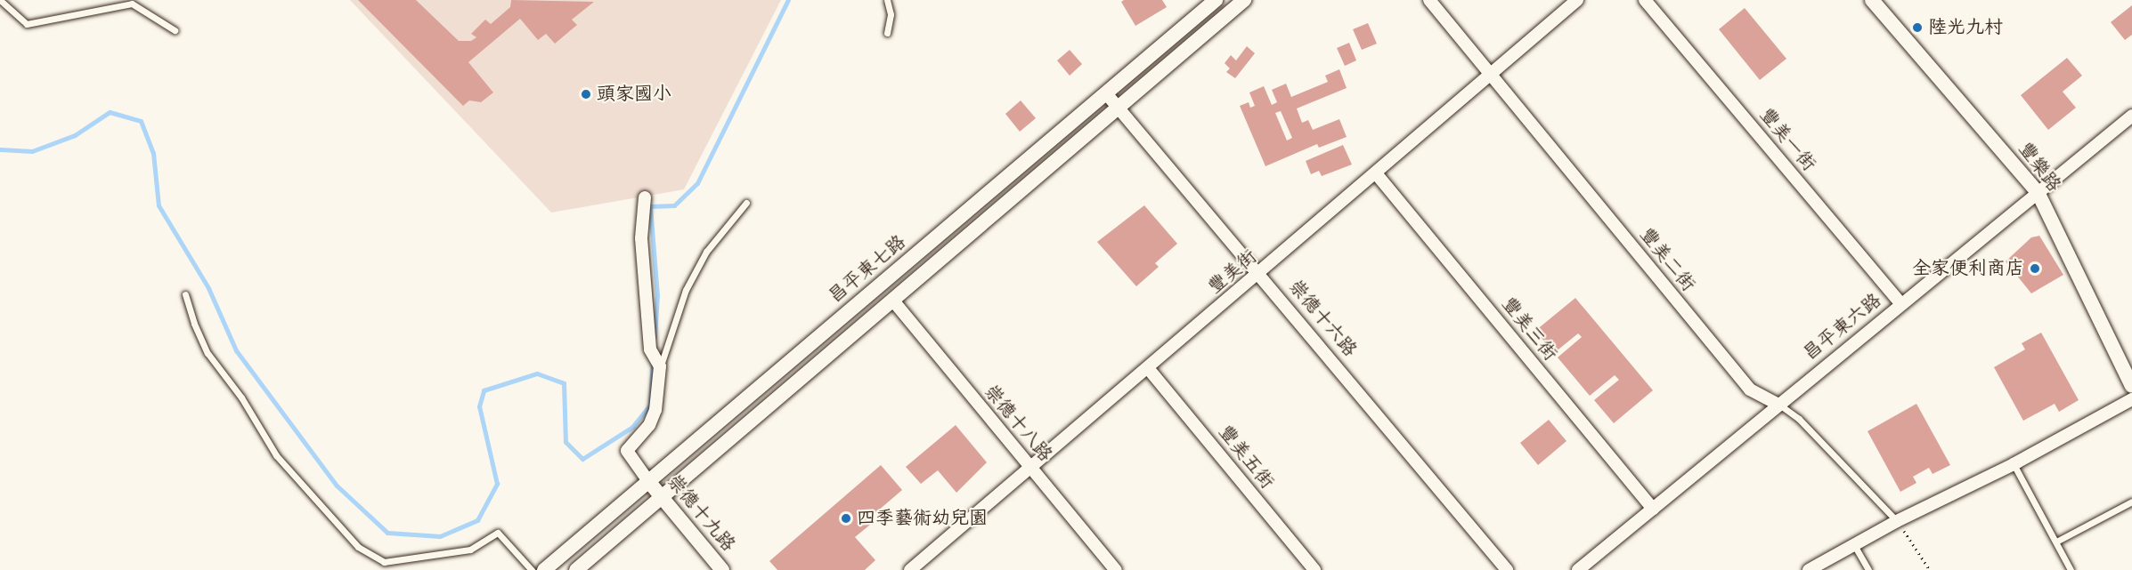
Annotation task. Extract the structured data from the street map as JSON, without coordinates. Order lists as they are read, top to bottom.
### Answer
{
  "streets": {
    "street": [
      "豐美一街",
      "豐樂路",
      "豐美二街",
      "昌平東七路",
      "豐美街",
      "崇德十六路",
      "昌平東六路",
      "豐美三街",
      "崇德十八路",
      "豐美五街",
      "崇德十九路"
    ]
  },
  "crossings": [
    ["豐美一街", "昌平東六路"],
    ["豐樂路", "昌平東六路"],
    ["豐美二街", "豐美街"],
    ["豐美二街", "昌平東六路"],
    ["昌平東七路", "崇德十六路"],
    ["昌平東七路", "崇德十八路"],
    ["昌平東七路", "崇德十九路"],
    ["豐美街", "崇德十六路"],
    ["豐美街", "豐美三街"],
    ["豐美街", "崇德十八路"],
    ["豐美街", "豐美五街"],
    ["昌平東六路", "豐美三街"]
  ],
  "places": [
    "陸光九村",
    "頭家國小",
    "全家便利商店",
    "四季藝術幼兒園"
  ]
}
